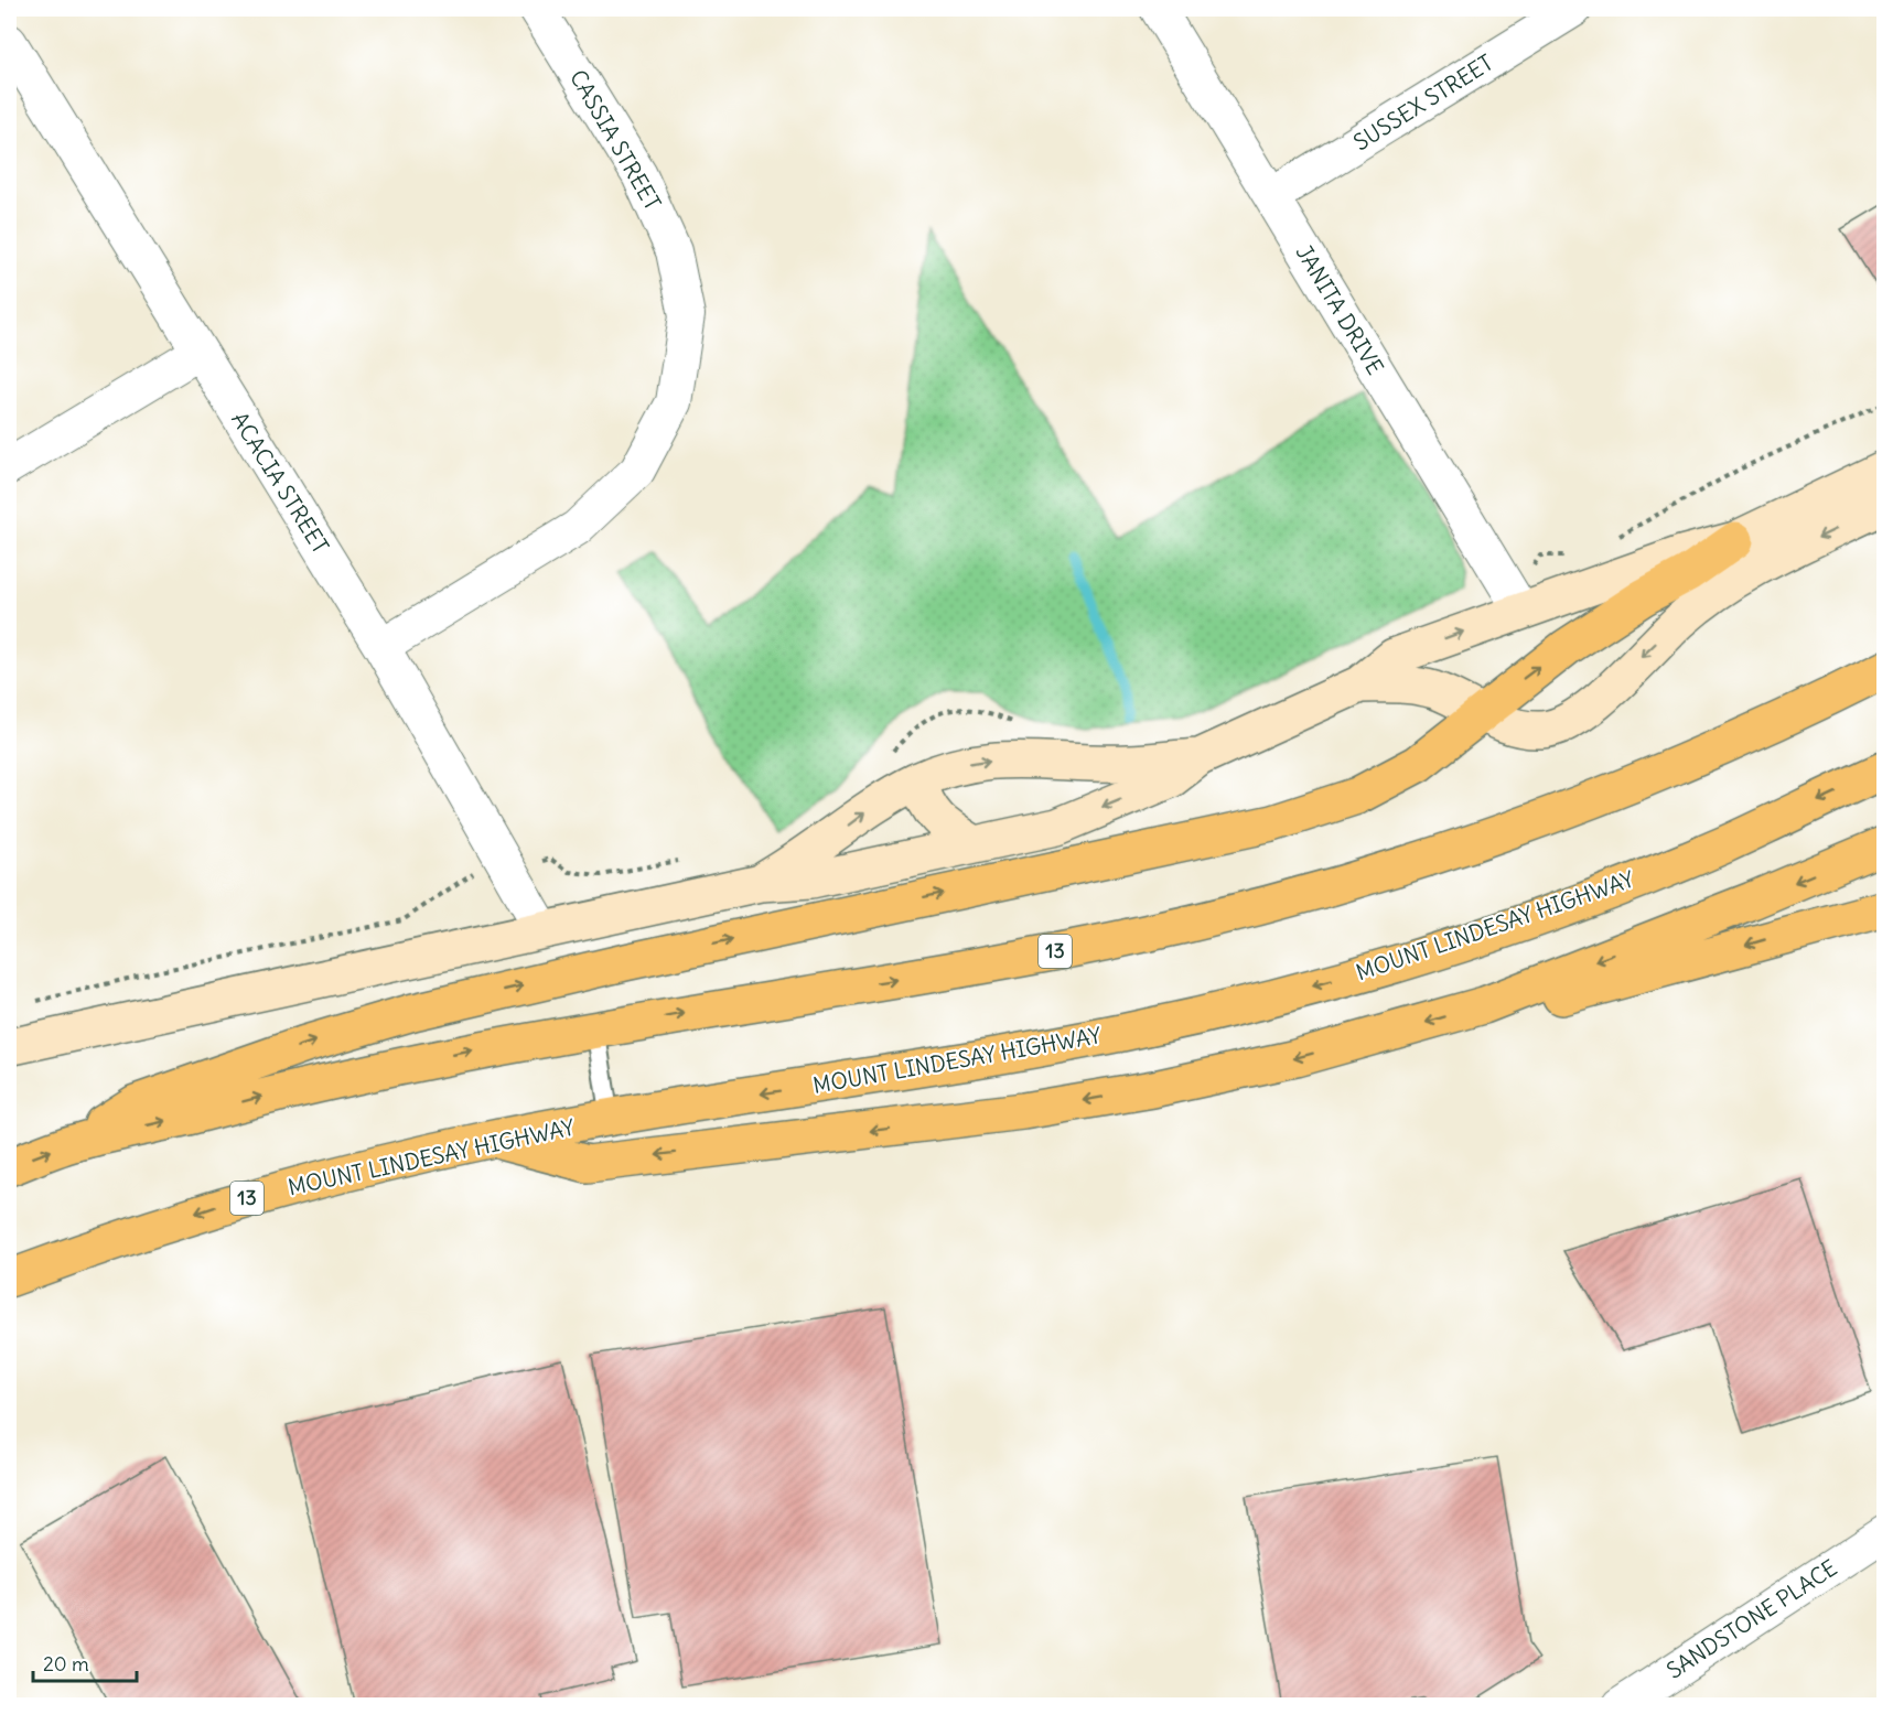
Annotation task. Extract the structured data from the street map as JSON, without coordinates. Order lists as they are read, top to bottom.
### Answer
{
  "streets": {
    "highway": ["MOUNT LINDESAY HIGHWAY", "13"],
    "street": [
      "SUSSEX STREET",
      "CASSIA STREET",
      "JANITA DRIVE",
      "ACACIA STREET",
      "SANDSTONE PLACE"
    ]
  },
  "crossings": [
    ["SUSSEX STREET", "JANITA DRIVE"],
    ["CASSIA STREET", "ACACIA STREET"]
  ],
  "scale_bar": "20 m"
}
